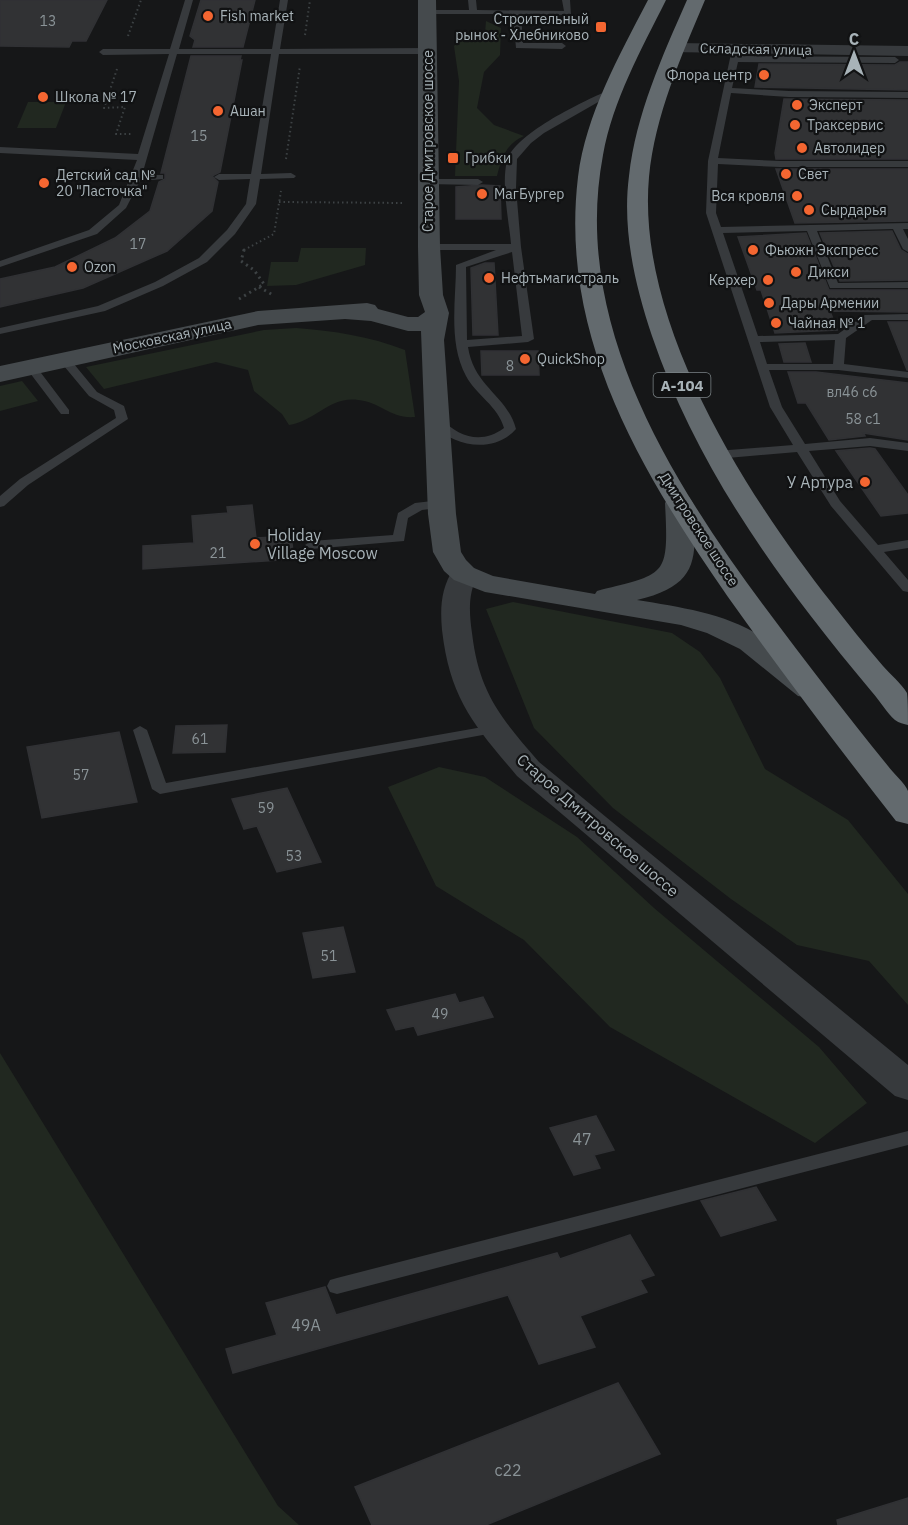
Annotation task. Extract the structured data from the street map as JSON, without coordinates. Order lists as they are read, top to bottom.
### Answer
{
  "streets": {
    "highway": ["А-104", "Дмитровское шоссе"],
    "main road": ["Старое Дмитровское шоссе", "Московская улица"],
    "street": ["Складская улица"]
  },
  "crossings": [
    ["Складская улица", "А-104"]
  ],
  "places": {
    "other": [
      "Fish market",
      "Флора центр",
      "Школа № 17",
      "Эксперт",
      "Ашан",
      "Траксервис",
      "Автолидер",
      "Свет",
      "Детский сад № 20 \"Ласточка\"",
      "МагБургер",
      "Вся кровля",
      "Сырдарья",
      "Фьюжн Экспресс",
      "Ozon",
      "Дикси",
      "Нефтьмагистраль",
      "Керхер",
      "Дары Армении",
      "Чайная № 1",
      "QuickShop",
      "У Артура",
      "Holiday Village Moscow"
    ],
    "transit": ["Строительный рынок - Хлебниково", "Грибки"]
  },
  "house_numbers": [
    "13",
    "15",
    "17",
    "8",
    "вл46 с6",
    "58 с1",
    "21",
    "61",
    "57",
    "59",
    "53",
    "51",
    "49",
    "47",
    "49А",
    "с22"
  ],
  "north": "top"
}
